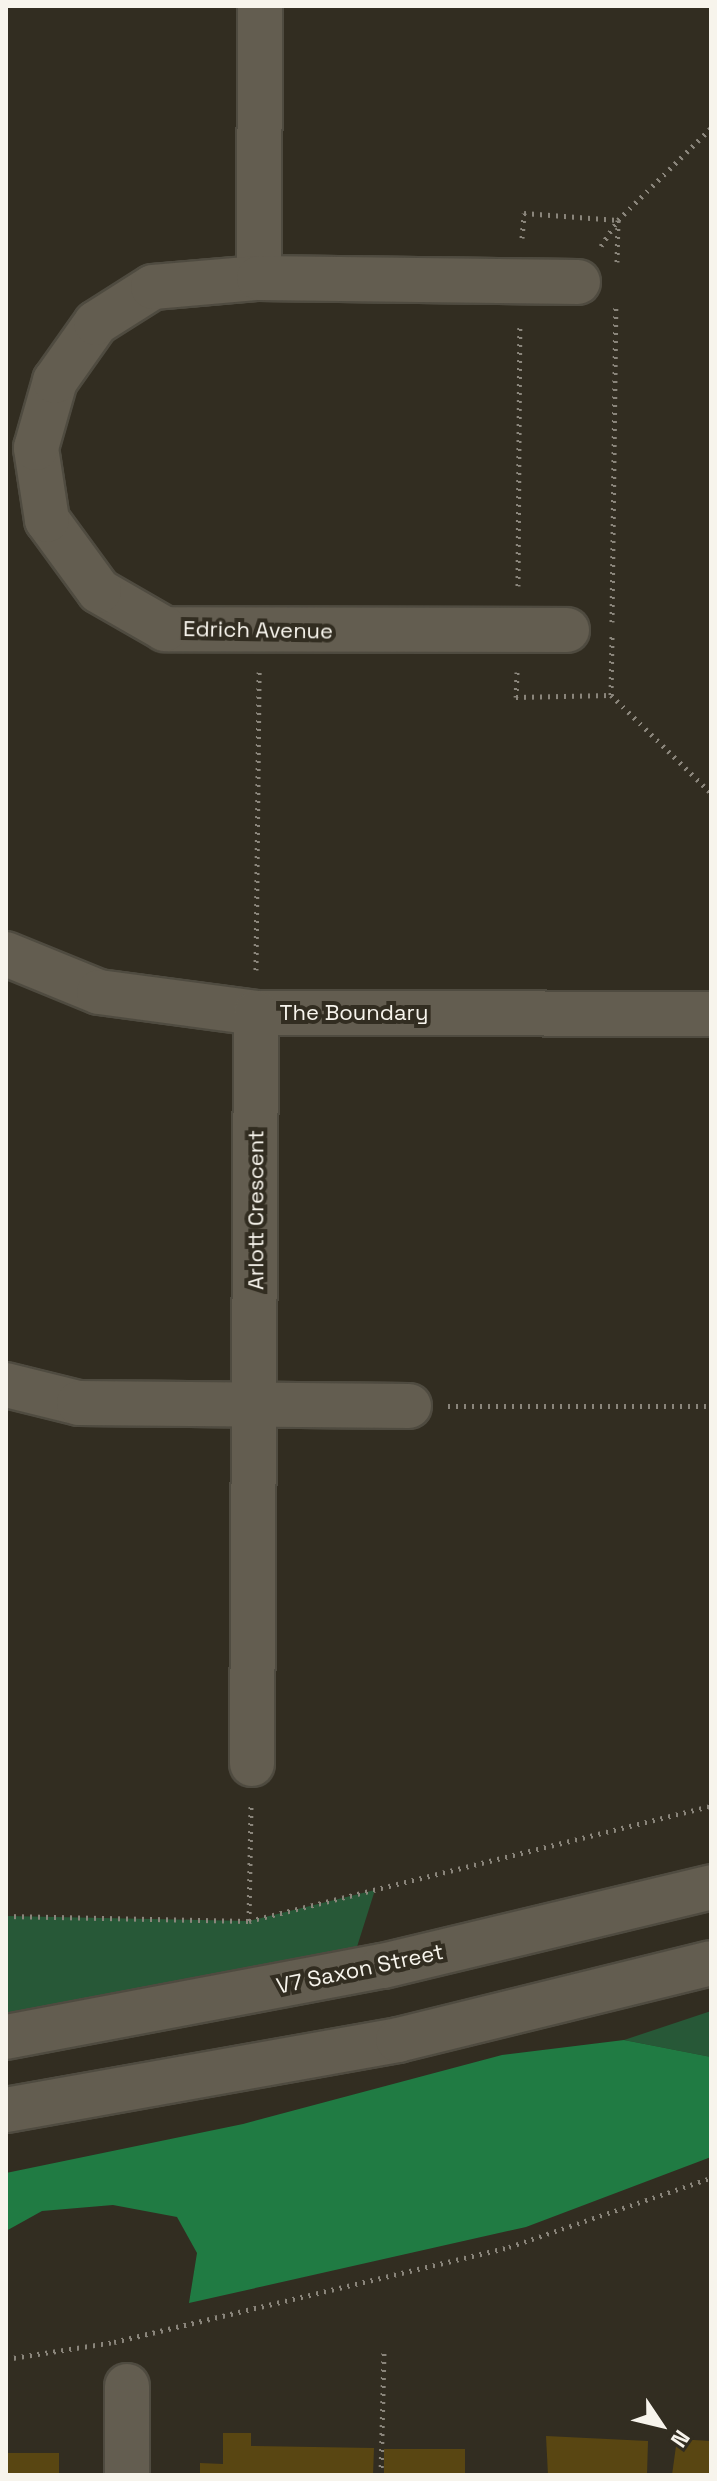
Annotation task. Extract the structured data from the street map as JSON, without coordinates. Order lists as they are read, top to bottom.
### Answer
{
  "streets": {
    "street": [
      "Edrich Avenue",
      "The Boundary",
      "Arlott Crescent",
      "V7 Saxon Street"
    ]
  },
  "crossings": [
    ["The Boundary", "Arlott Crescent"]
  ],
  "north": "bottom right"
}
